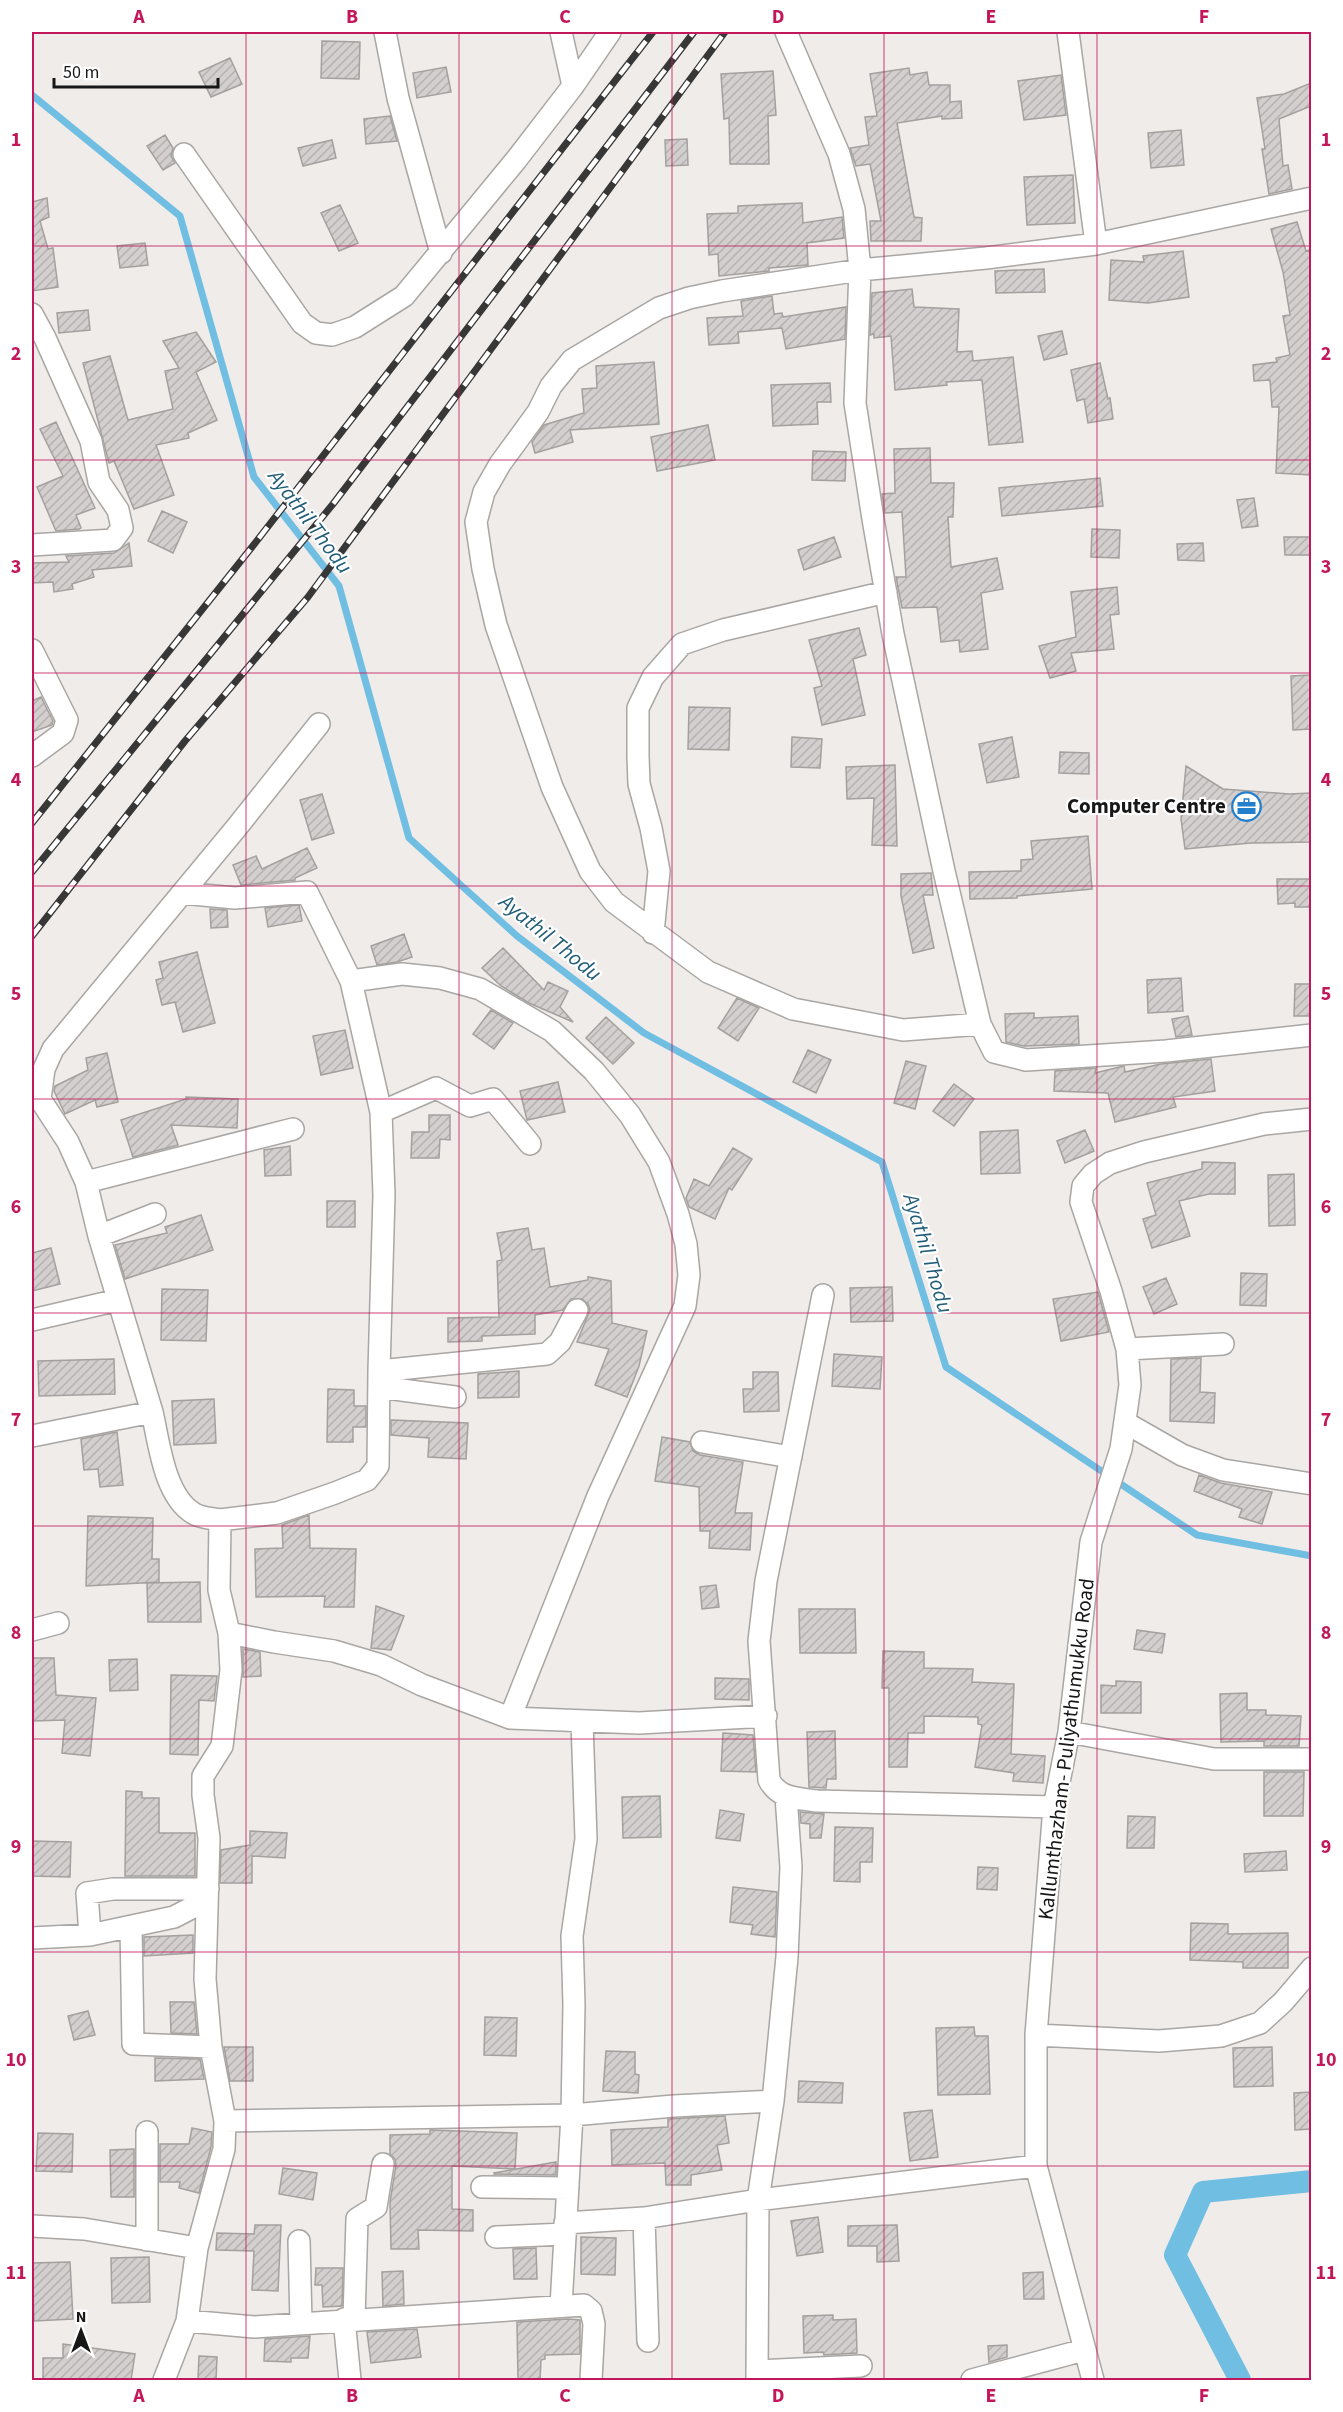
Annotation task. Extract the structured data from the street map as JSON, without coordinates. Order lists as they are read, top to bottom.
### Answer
{
  "streets": {
    "street": ["Kallumthazham- Puliyathumukku Road"]
  },
  "water": ["Ayathil Thodu"],
  "places": {
    "office": ["Computer Centre"]
  },
  "scale_bar": "50 m",
  "north": "top",
  "grid": {
    "columns": [
      "A",
      "B",
      "C",
      "D",
      "E",
      "F"
    ],
    "rows": [
      "1",
      "2",
      "3",
      "4",
      "5",
      "6",
      "7",
      "8",
      "9",
      "10",
      "11"
    ]
  }
}
